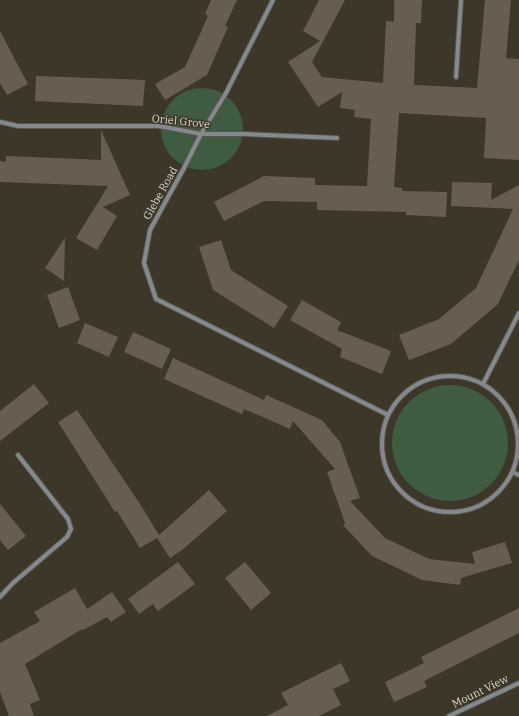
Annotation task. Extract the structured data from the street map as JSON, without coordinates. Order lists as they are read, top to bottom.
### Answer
{
  "streets": {
    "street": ["Oriel Grove", "Glebe Road", "Mount View"]
  },
  "crossings": [
    ["Oriel Grove", "Glebe Road"]
  ]
}
